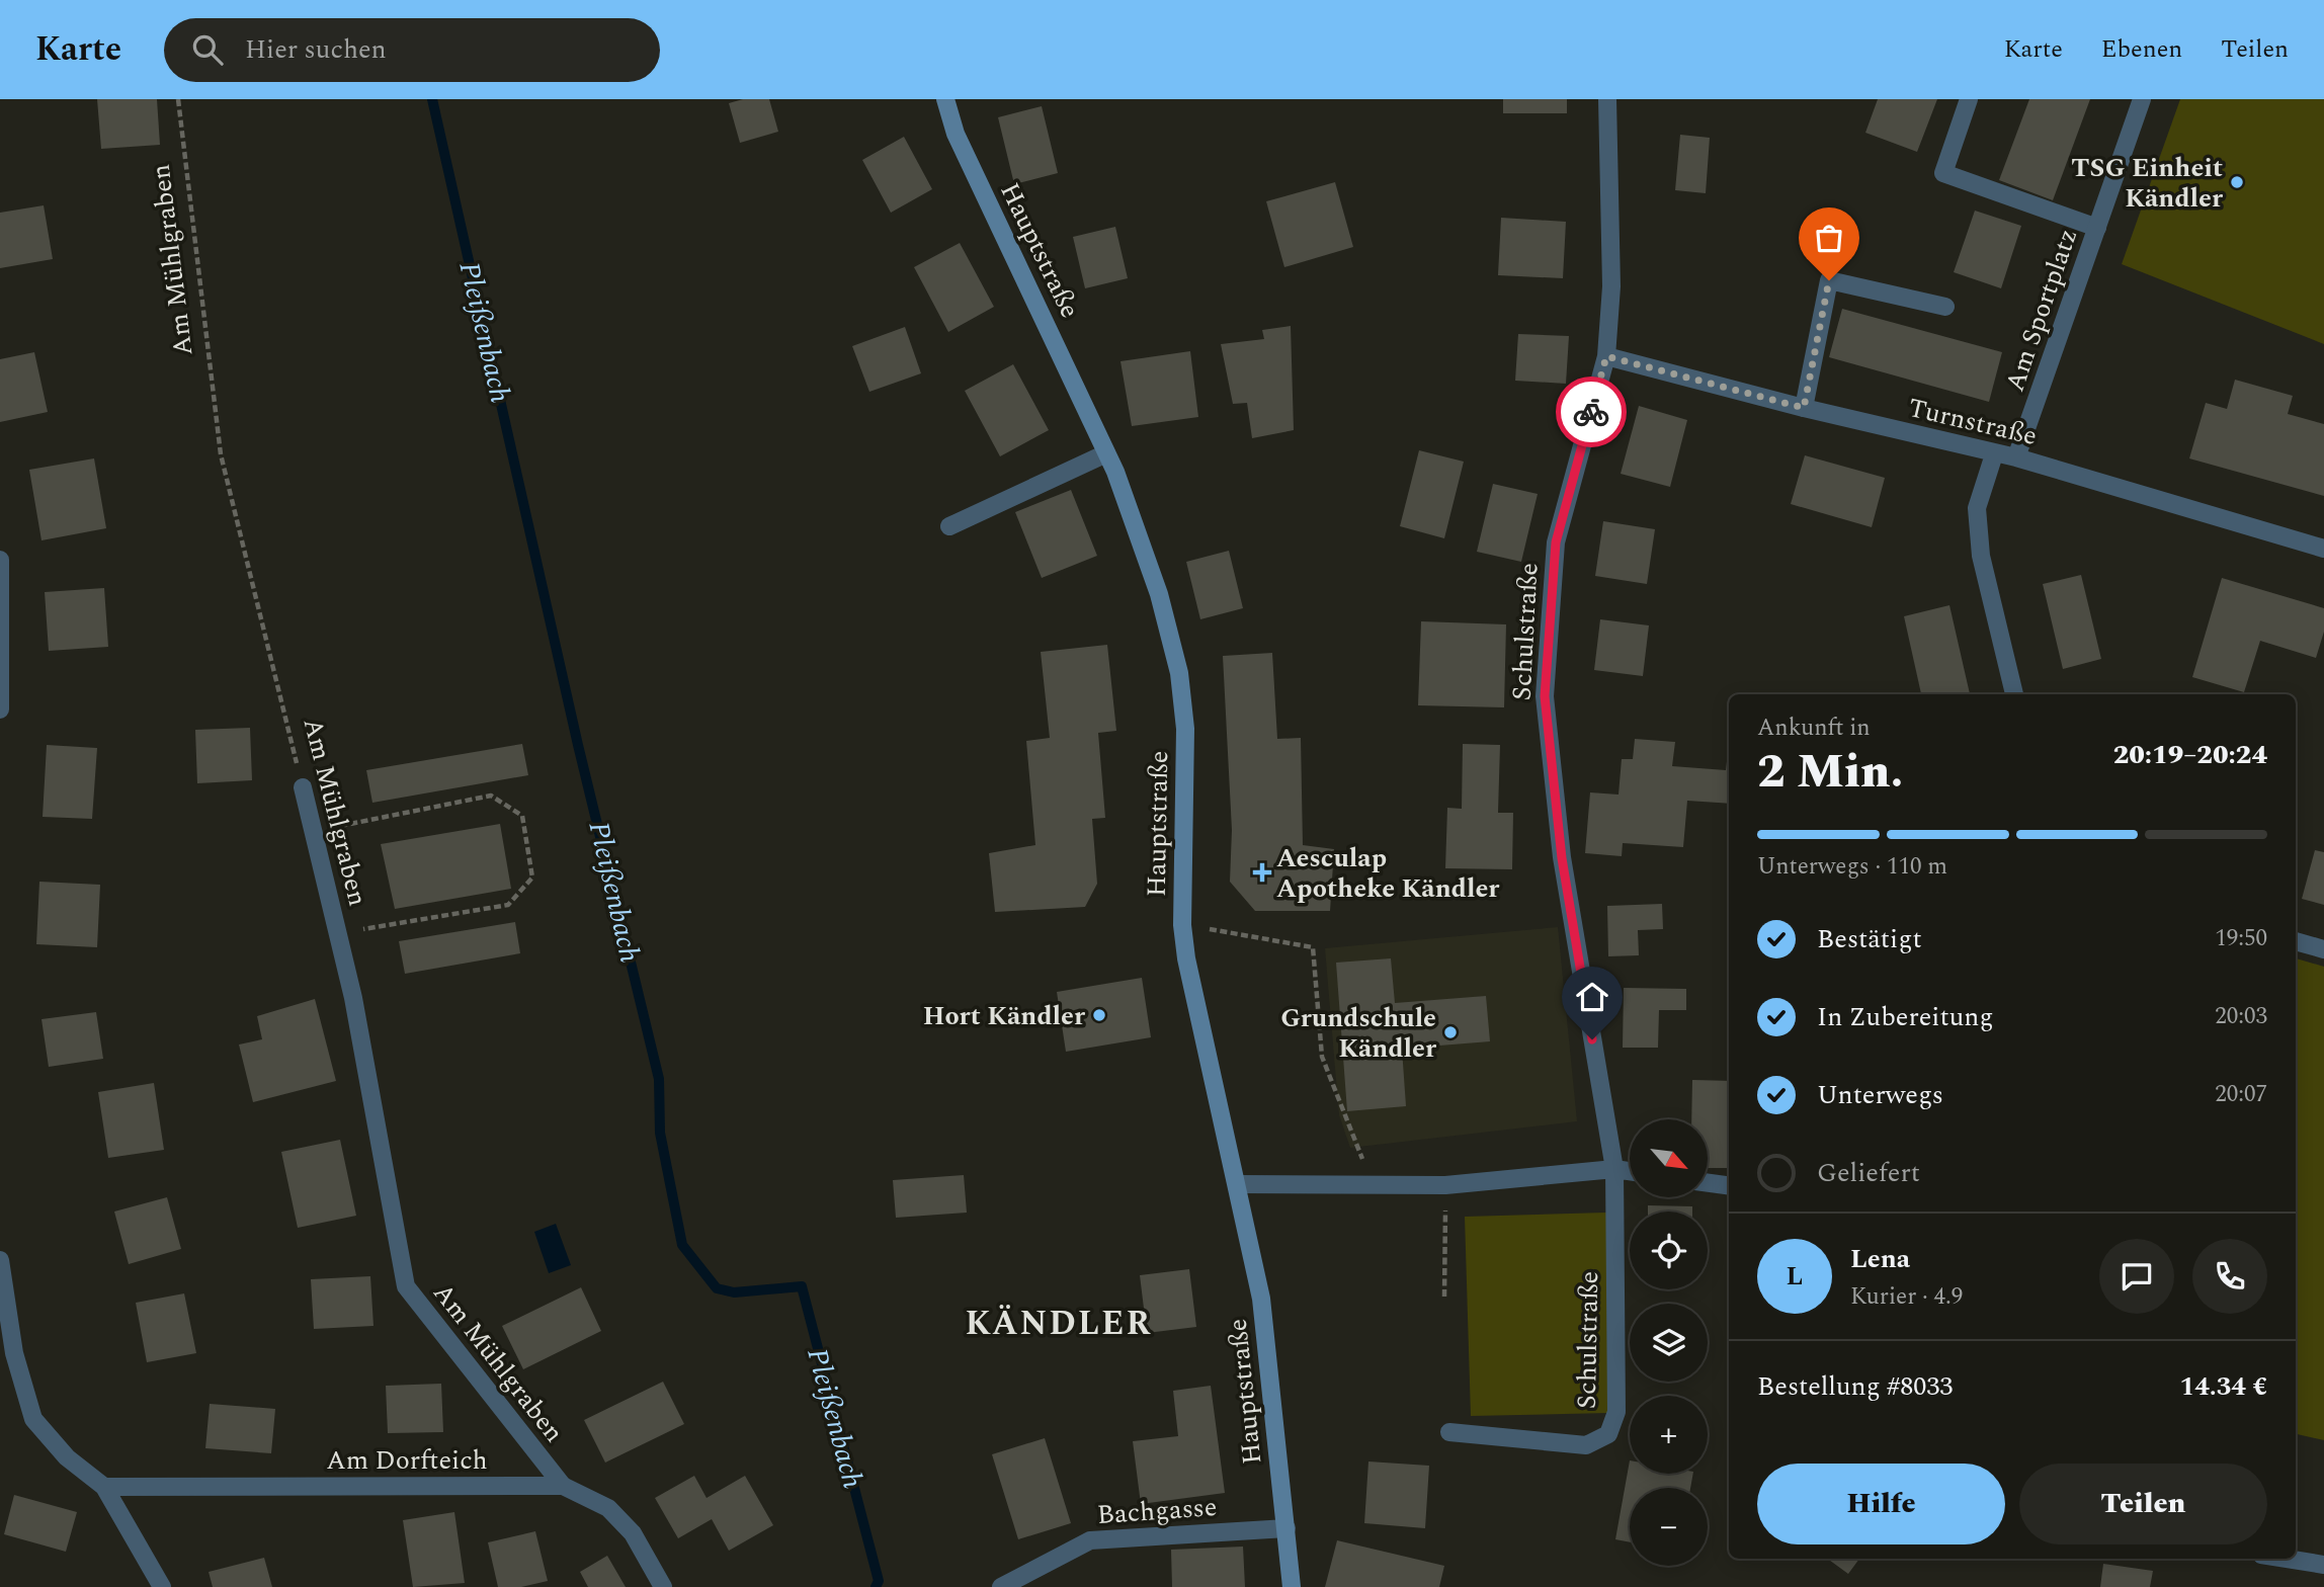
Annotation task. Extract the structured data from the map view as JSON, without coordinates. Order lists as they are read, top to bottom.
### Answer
{
  "streets": {
    "street": [
      "Hauptstraße",
      "Am Mühlgraben",
      "Am Sportplatz",
      "Turnstraße",
      "Schulstraße",
      "Am Dorfteich",
      "Bachgasse"
    ]
  },
  "crossings": [
    ["Hauptstraße", "Bachgasse"],
    ["Am Mühlgraben", "Am Dorfteich"],
    ["Am Sportplatz", "Turnstraße"],
    ["Turnstraße", "Schulstraße"]
  ],
  "districts": ["KÄNDLER"],
  "water": ["Pleißenbach"],
  "places": {
    "other": ["TSG Einheit Kändler", "Hort Kändler", "Grundschule Kändler"],
    "health": ["Aesculap Apotheke Kändler"]
  },
  "north": "bottom right",
  "page": {
    "header": "Karte",
    "search": "Hier suchen",
    "nav": ["Karte", "Ebenen", "Teilen"],
    "heading": ["2 Min.", "Ankunft in", "20:19–20:24"],
    "panel": [
      "Lena",
      "Kurier · 4.9",
      "Bestellung #8033",
      "14.34 €"
    ],
    "bar": "Unterwegs · 110 m",
    "list": [
      ["Bestätigt", "19:50"],
      ["In Zubereitung", "20:03"],
      ["Unterwegs", "20:07"],
      "Geliefert"
    ],
    "map_buttons": ["+", "−"],
    "round": "L",
    "buttons": ["Hilfe", "Teilen"]
  }
}
